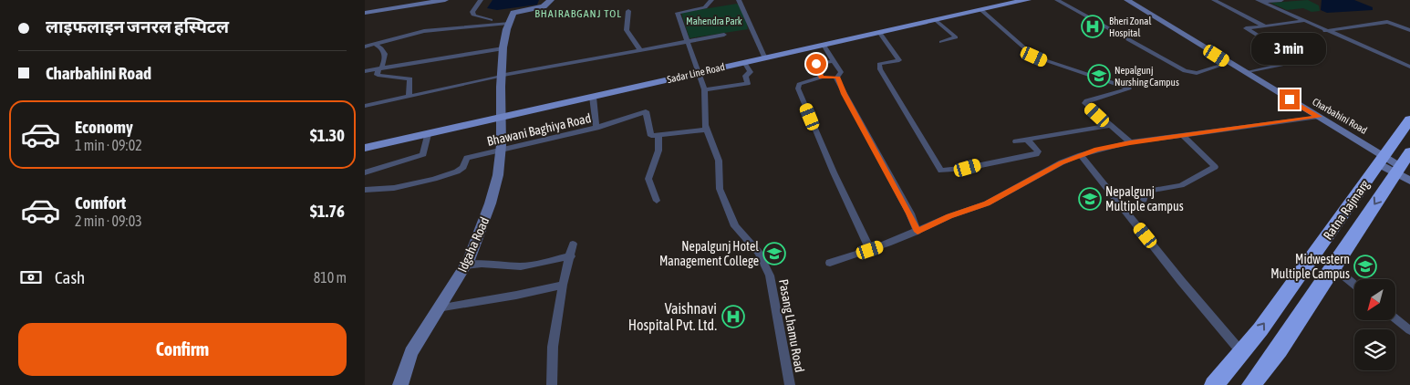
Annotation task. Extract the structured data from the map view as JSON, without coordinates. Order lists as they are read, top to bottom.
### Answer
{
  "streets": {
    "highway": ["Ratna Rajmarg"],
    "main road": ["Sadar Line Road", "Charbahini Road", "Idgaha Road"],
    "street": ["Bhawani Baghiya Road", "Pasang Lhamu Road"]
  },
  "crossings": [
    ["Sadar Line Road", "Idgaha Road"],
    ["Sadar Line Road", "Pasang Lhamu Road"],
    ["Charbahini Road", "Ratna Rajmarg"],
    ["Bhawani Baghiya Road", "Idgaha Road"]
  ],
  "districts": ["BHAIRABGANJ TOL"],
  "parks": ["Mahendra Park"],
  "places": {
    "hospital": ["Bheri Zonal Hospital", "Vaishnavi Hospital Pvt. Ltd."],
    "school or university": [
      "Nepalgunj Nurshing Campus",
      "Nepalgunj Multiple campus",
      "Nepalgunj Hotel Management College",
      "Midwestern Multiple Campus"
    ]
  },
  "north": "bottom left",
  "page": {
    "banner": ["लाइफलाइन जनरल हस्पिटल", "Charbahini Road"],
    "bubble": "3 min",
    "list": [
      {
        "name": "Economy",
        "note": "1 min · 09:02",
        "value": "$1.30"
      },
      {
        "name": "Comfort",
        "note": "2 min · 09:03",
        "value": "$1.76"
      }
    ],
    "pay": ["Cash", "810 m"],
    "buttons": "Confirm"
  }
}
